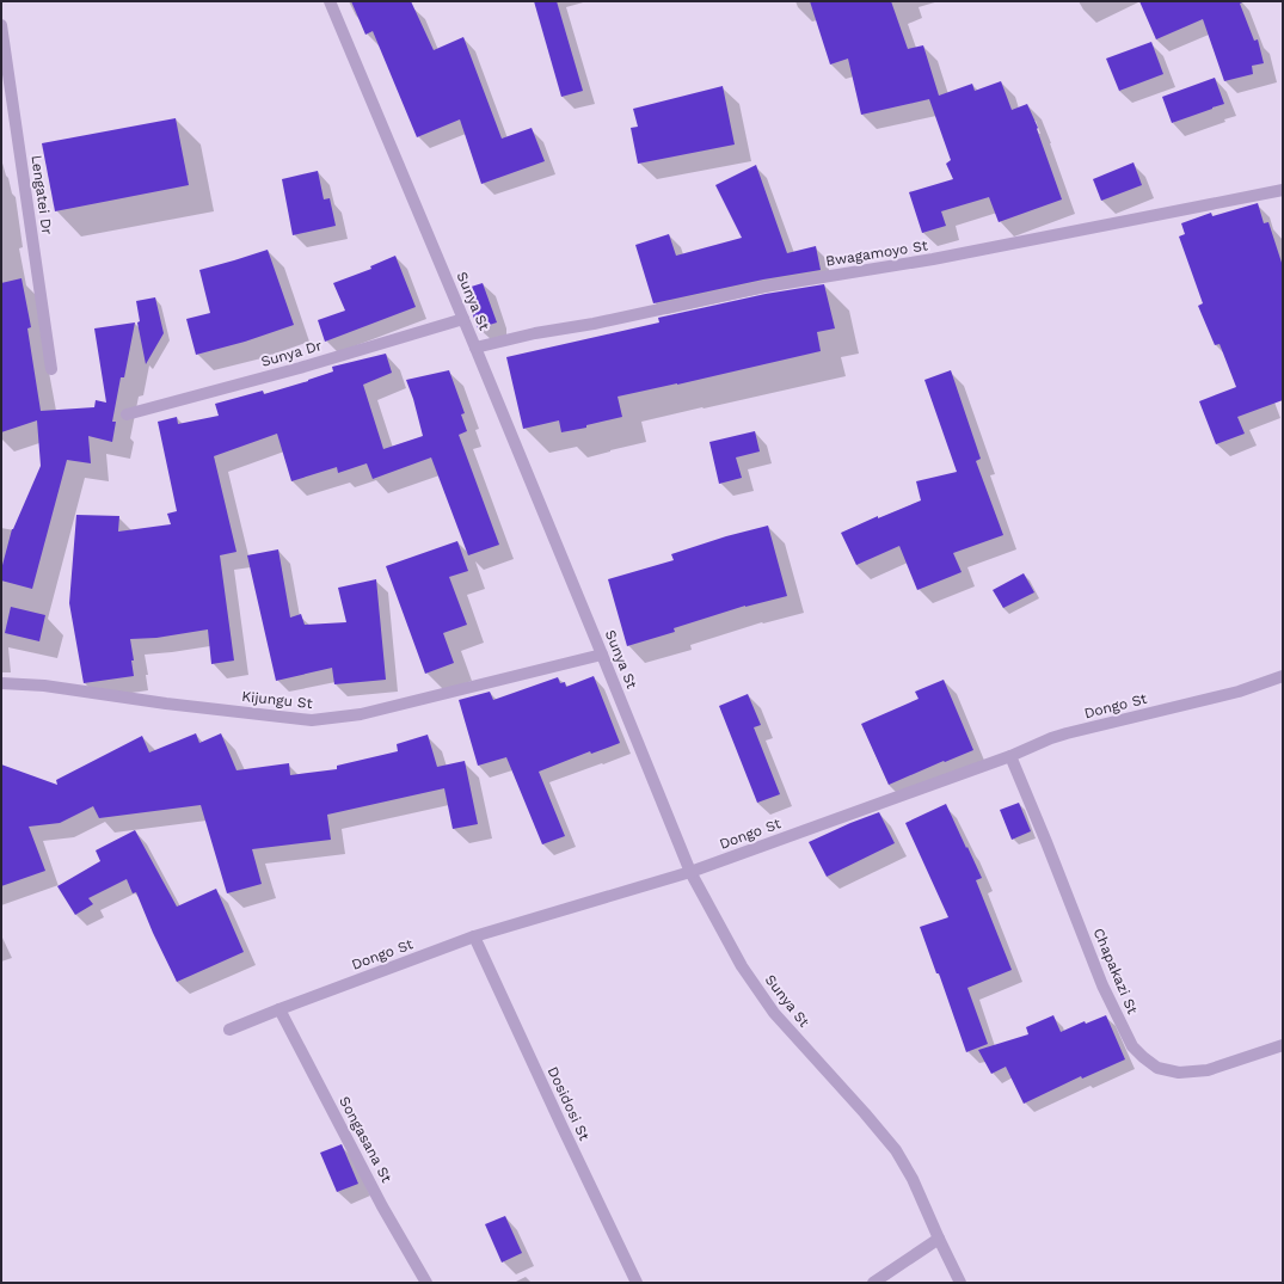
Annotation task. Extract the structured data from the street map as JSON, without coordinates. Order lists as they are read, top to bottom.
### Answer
{
  "streets": {
    "street": [
      "Lengatei Dr",
      "Bwagamoyo St",
      "Sunya St",
      "Sunya Dr",
      "Kijungu St",
      "Dongo St",
      "Chapakazi St",
      "Dosidosi St",
      "Songasana St"
    ]
  },
  "crossings": [
    ["Bwagamoyo St", "Sunya St"],
    ["Sunya St", "Sunya Dr"],
    ["Sunya St", "Kijungu St"],
    ["Sunya St", "Dongo St"],
    ["Dongo St", "Chapakazi St"],
    ["Dongo St", "Dosidosi St"],
    ["Dongo St", "Songasana St"]
  ]
}
